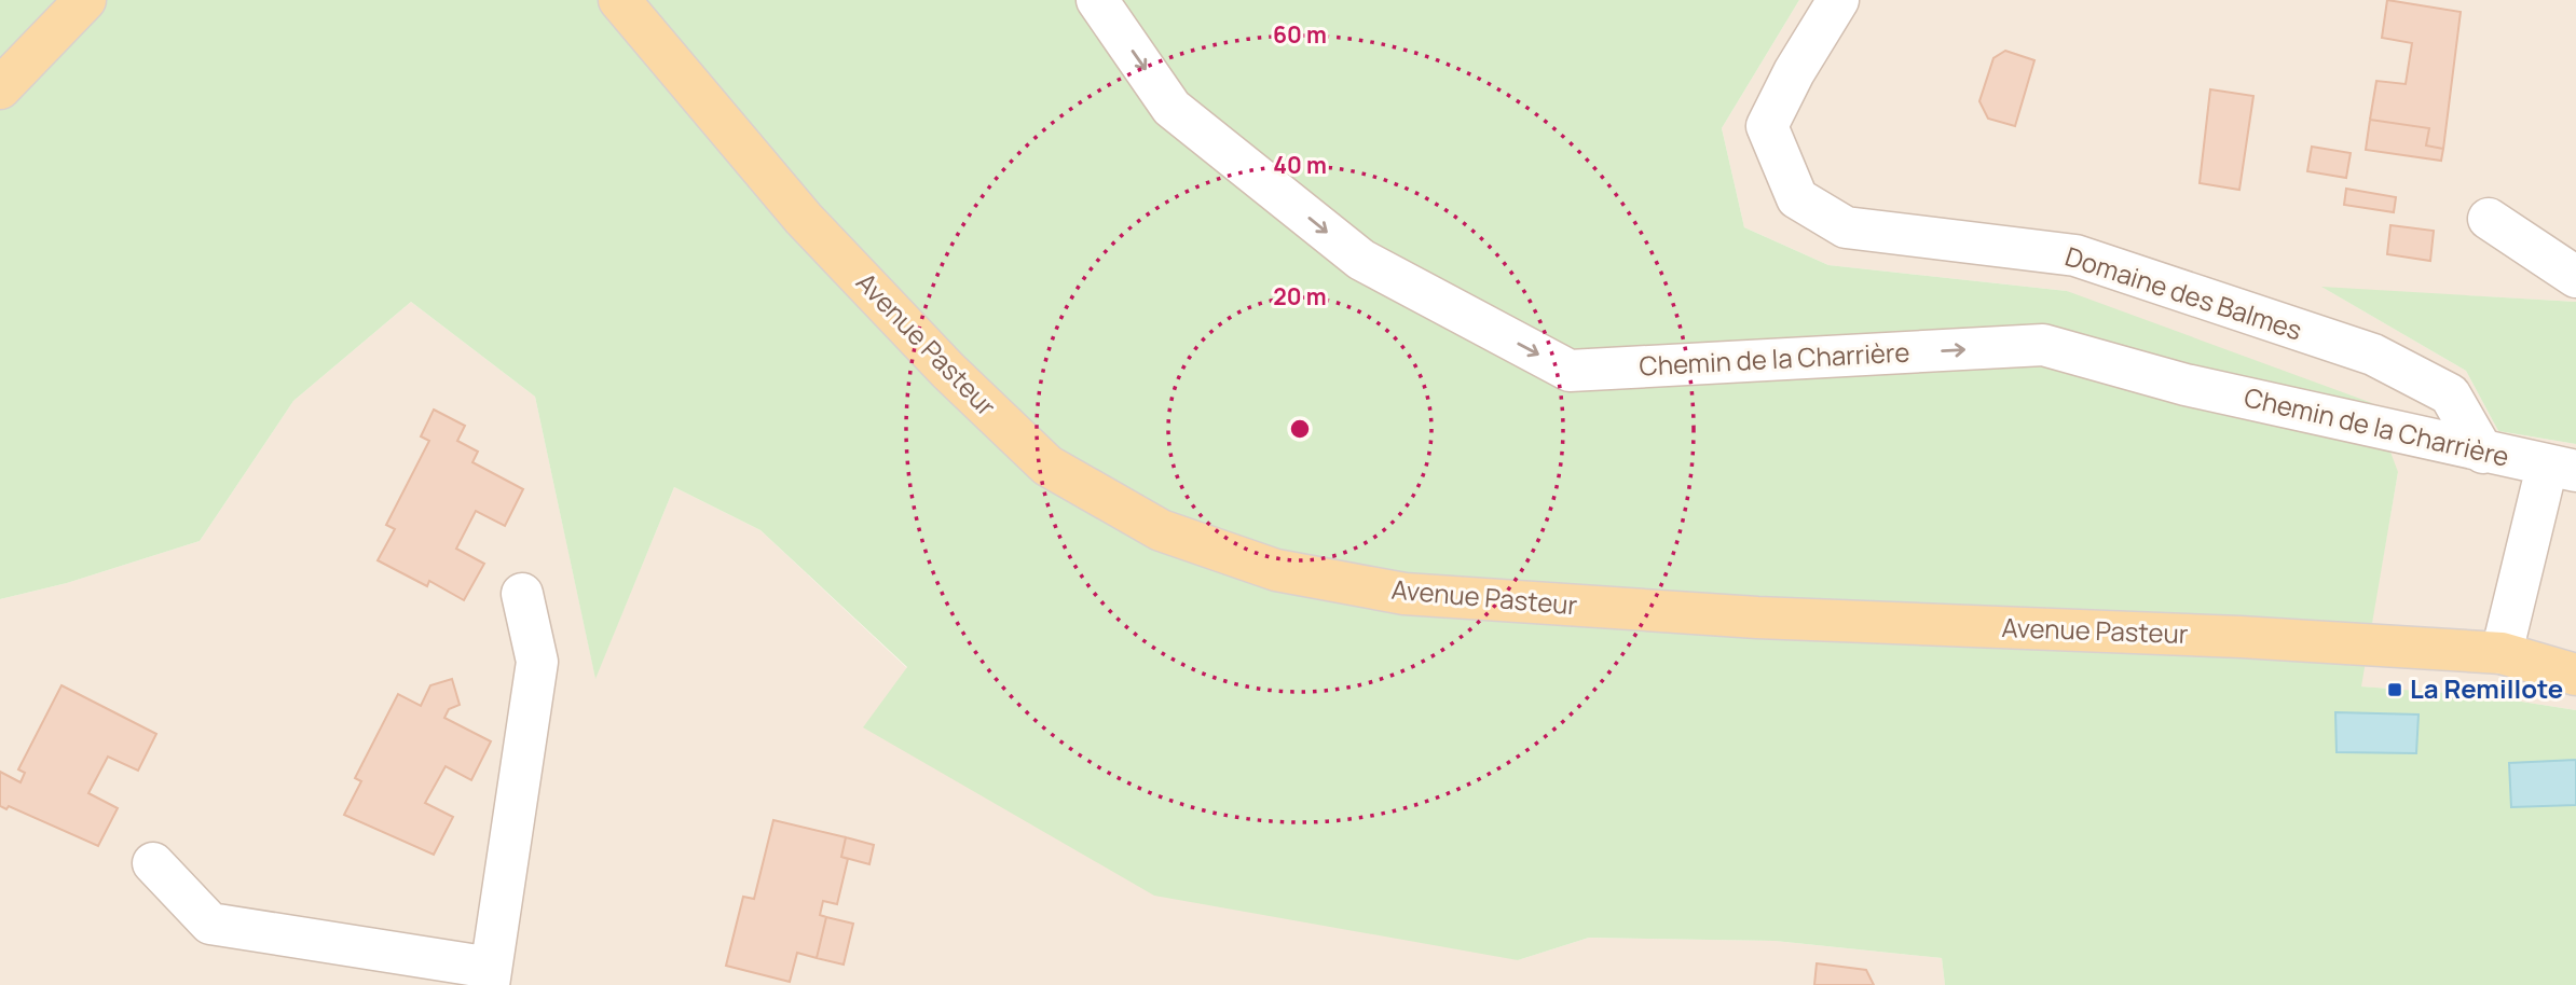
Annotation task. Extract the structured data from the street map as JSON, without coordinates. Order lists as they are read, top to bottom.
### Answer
{
  "streets": {
    "main road": ["Avenue Pasteur"],
    "street": ["Domaine des Balmes", "Chemin de la Charrière"]
  },
  "crossings": [
    ["Domaine des Balmes", "Chemin de la Charrière"]
  ],
  "one_way": ["Chemin de la Charrière"],
  "places": {
    "transit": ["La Remillote"]
  },
  "rings": ["60 m", "40 m", "20 m"]
}
